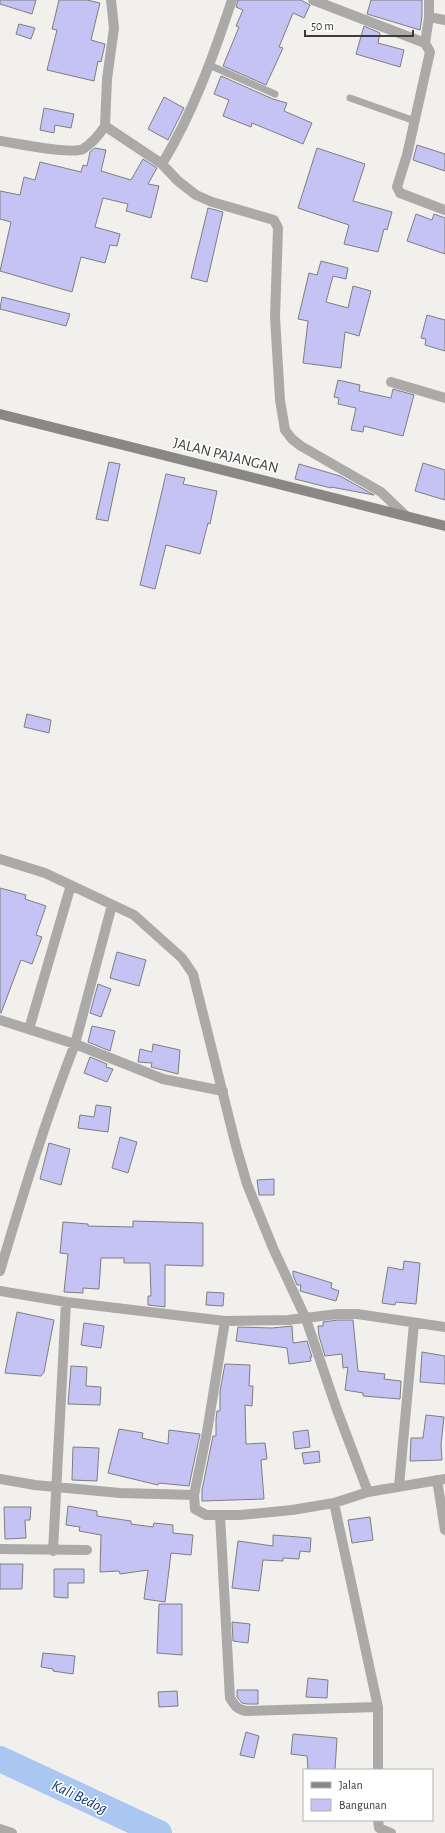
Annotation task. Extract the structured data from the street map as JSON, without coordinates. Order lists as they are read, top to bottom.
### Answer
{
  "streets": {
    "main road": ["JALAN PAJANGAN"]
  },
  "water": ["Kali Bedog"],
  "legend": ["Jalan", "Bangunan"],
  "scale_bar": "50 m"
}
